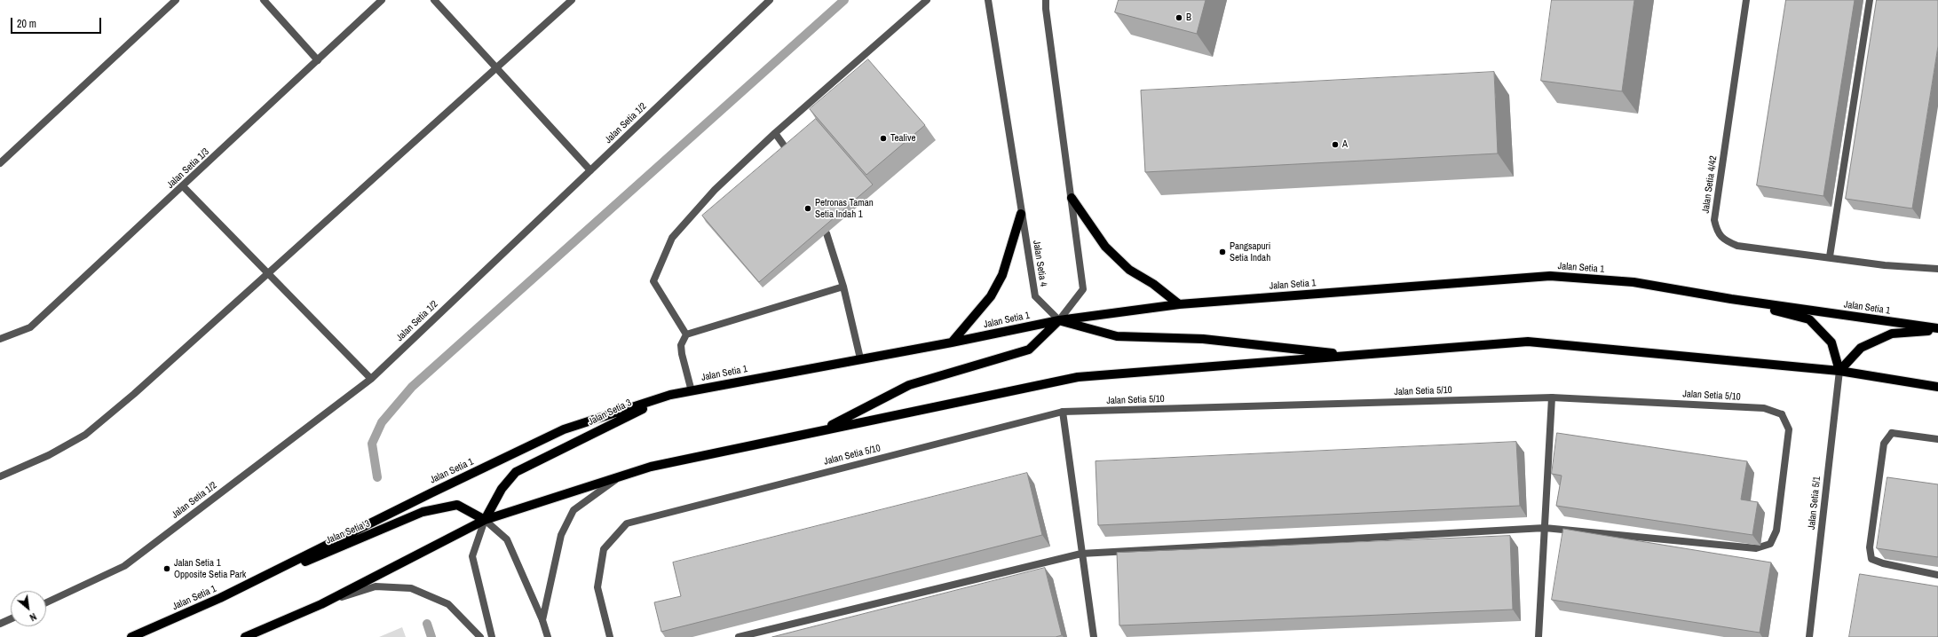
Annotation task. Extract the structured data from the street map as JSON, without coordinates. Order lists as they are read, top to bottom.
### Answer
{
  "streets": {
    "main road": ["Jalan Setia 1", "Jalan Setia 3"],
    "street": [
      "Jalan Setia 1/2",
      "Jalan Setia 1/3",
      "Jalan Setia 4/42",
      "Jalan Setia 4",
      "Jalan Setia 5/10",
      "Jalan Setia 5/1"
    ]
  },
  "crossings": [
    ["Jalan Setia 4", "Jalan Setia 1"],
    ["Jalan Setia 1", "Jalan Setia 3"]
  ],
  "places": [
    "B",
    "Tealive",
    "A",
    "Petronas Taman Setia Indah 1",
    "Pangsapuri Setia Indah",
    "Jalan Setia 1 Opposite Setia Park"
  ],
  "scale_bar": "20 m",
  "north": "bottom right"
}
